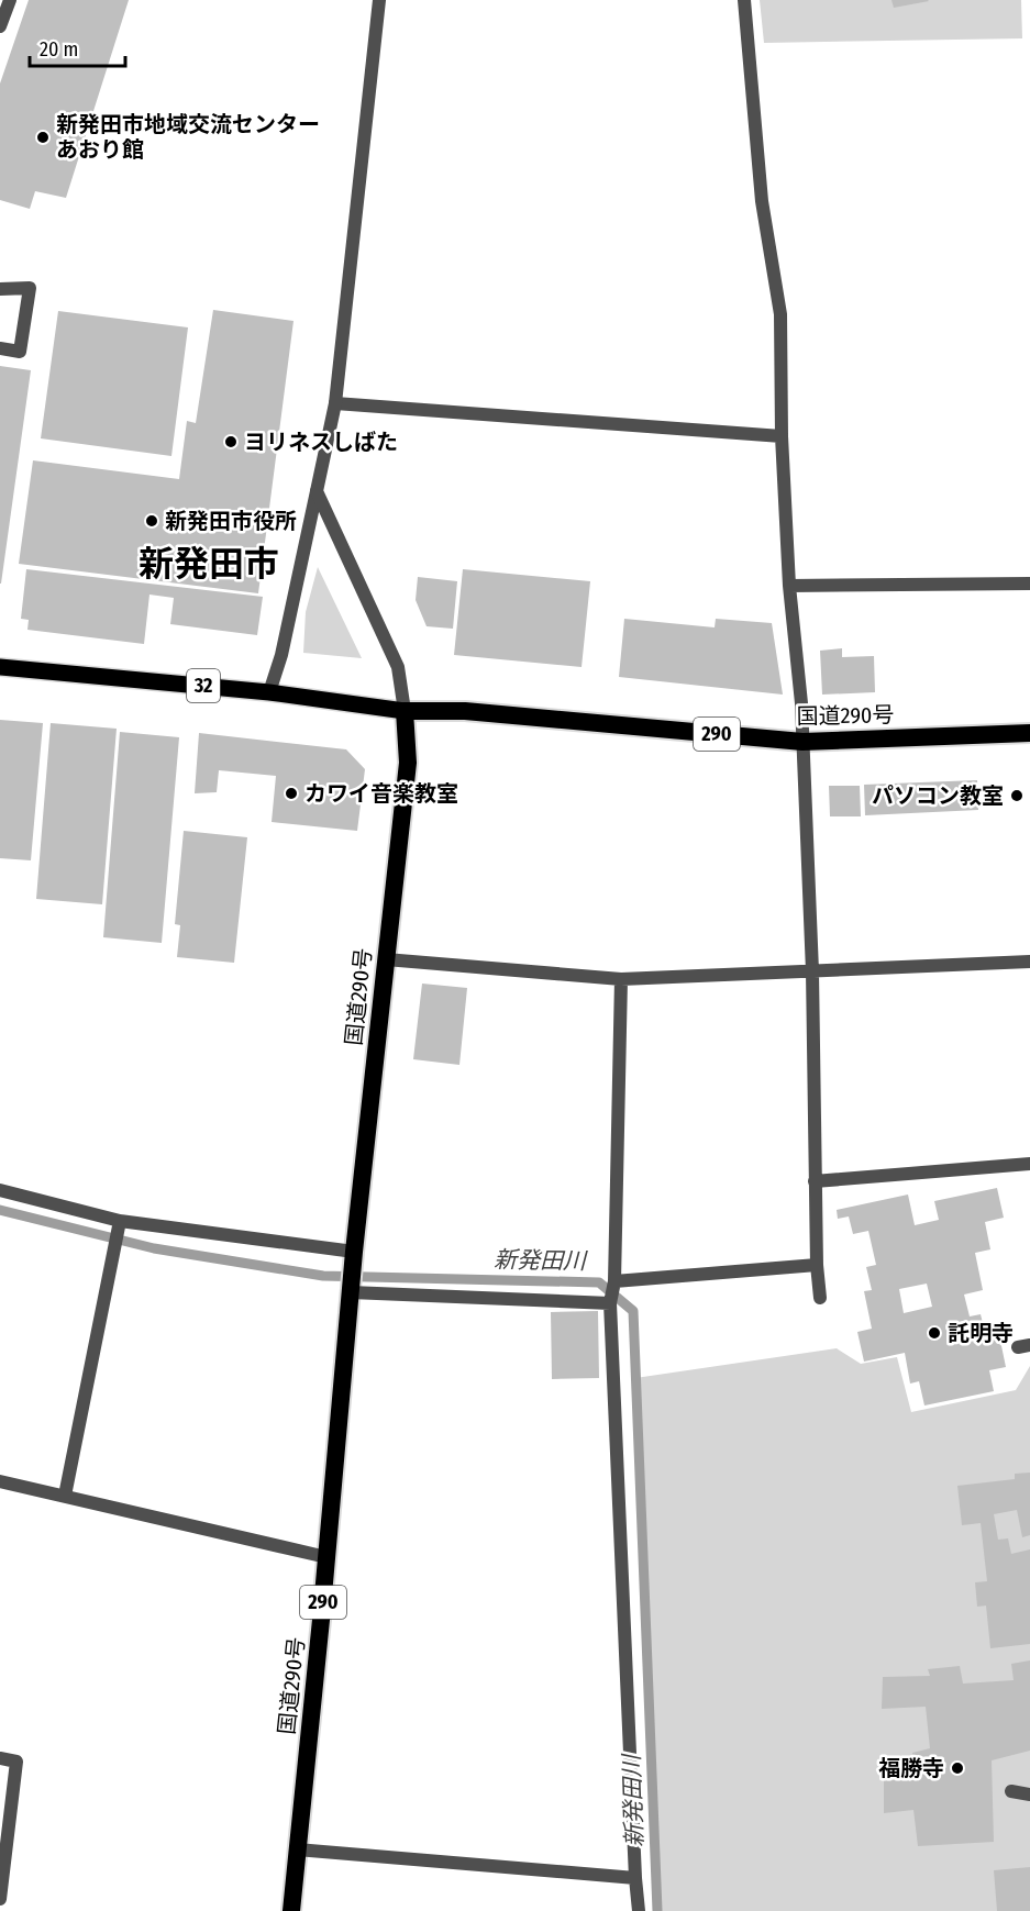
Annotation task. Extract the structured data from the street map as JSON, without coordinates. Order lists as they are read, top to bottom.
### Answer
{
  "streets": {
    "highway": ["国道290号", "290"],
    "main road": ["32"]
  },
  "crossings": [
    ["32", "国道290号"]
  ],
  "districts": ["新発田市"],
  "water": ["新発田川"],
  "places": [
    "新発田市地域交流センター あおり館",
    "ヨリネスしばた",
    "新発田市役所",
    "カワイ音楽教室",
    "パソコン教室",
    "託明寺",
    "福勝寺"
  ],
  "scale_bar": "20 m"
}
